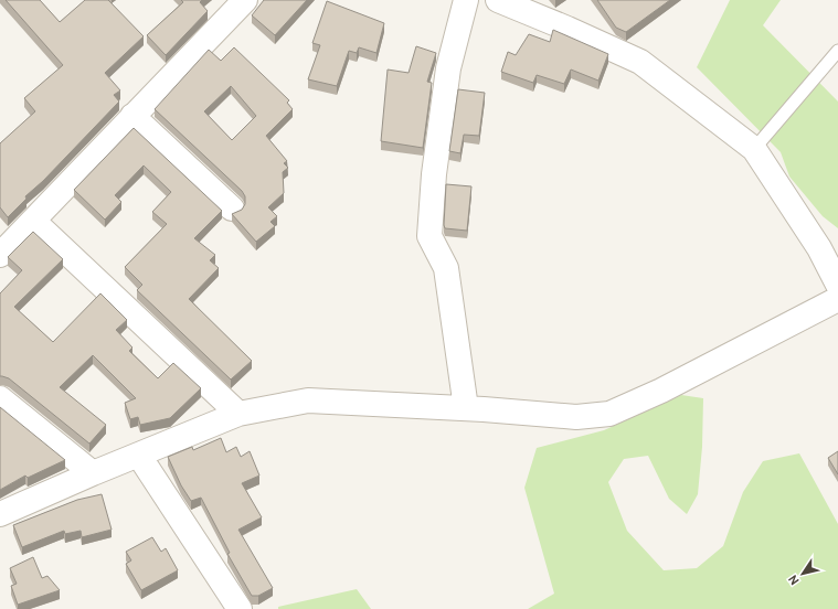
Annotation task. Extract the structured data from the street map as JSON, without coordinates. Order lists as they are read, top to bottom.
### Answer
{
  "north": "bottom left"
}
